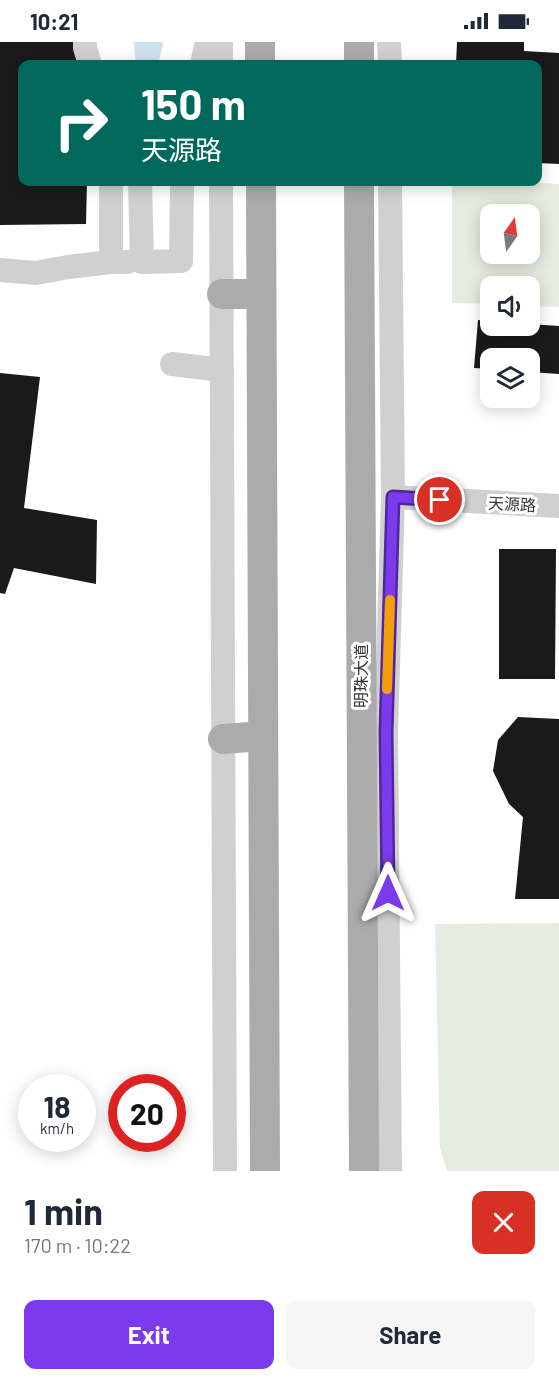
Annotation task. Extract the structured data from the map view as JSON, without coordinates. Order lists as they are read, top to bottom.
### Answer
{
  "streets": {
    "main road": ["明珠大道"],
    "street": ["天源路"]
  },
  "north": "top",
  "page": {
    "status": "10:21",
    "turn": ["150 m", "天源路"],
    "speed": "18 km/h",
    "limit": "20",
    "heading": ["1 min", "170 m · 10:22"],
    "buttons": ["Exit", "Share"]
  }
}
